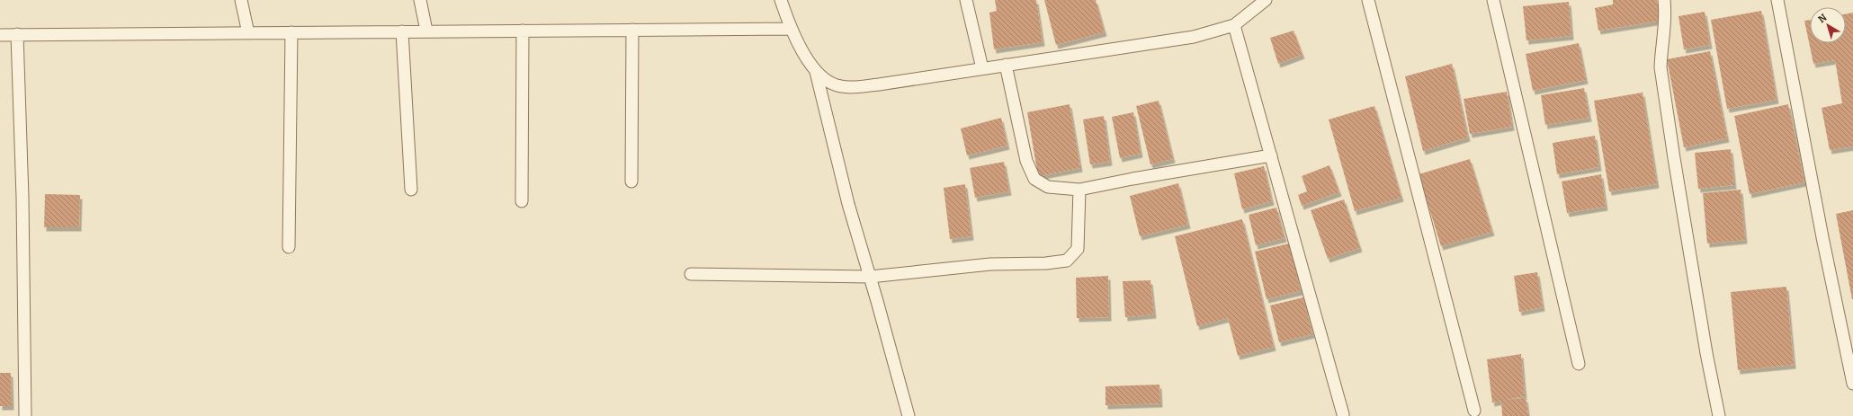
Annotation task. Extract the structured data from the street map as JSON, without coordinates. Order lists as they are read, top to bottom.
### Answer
{
  "north": "top left"
}
